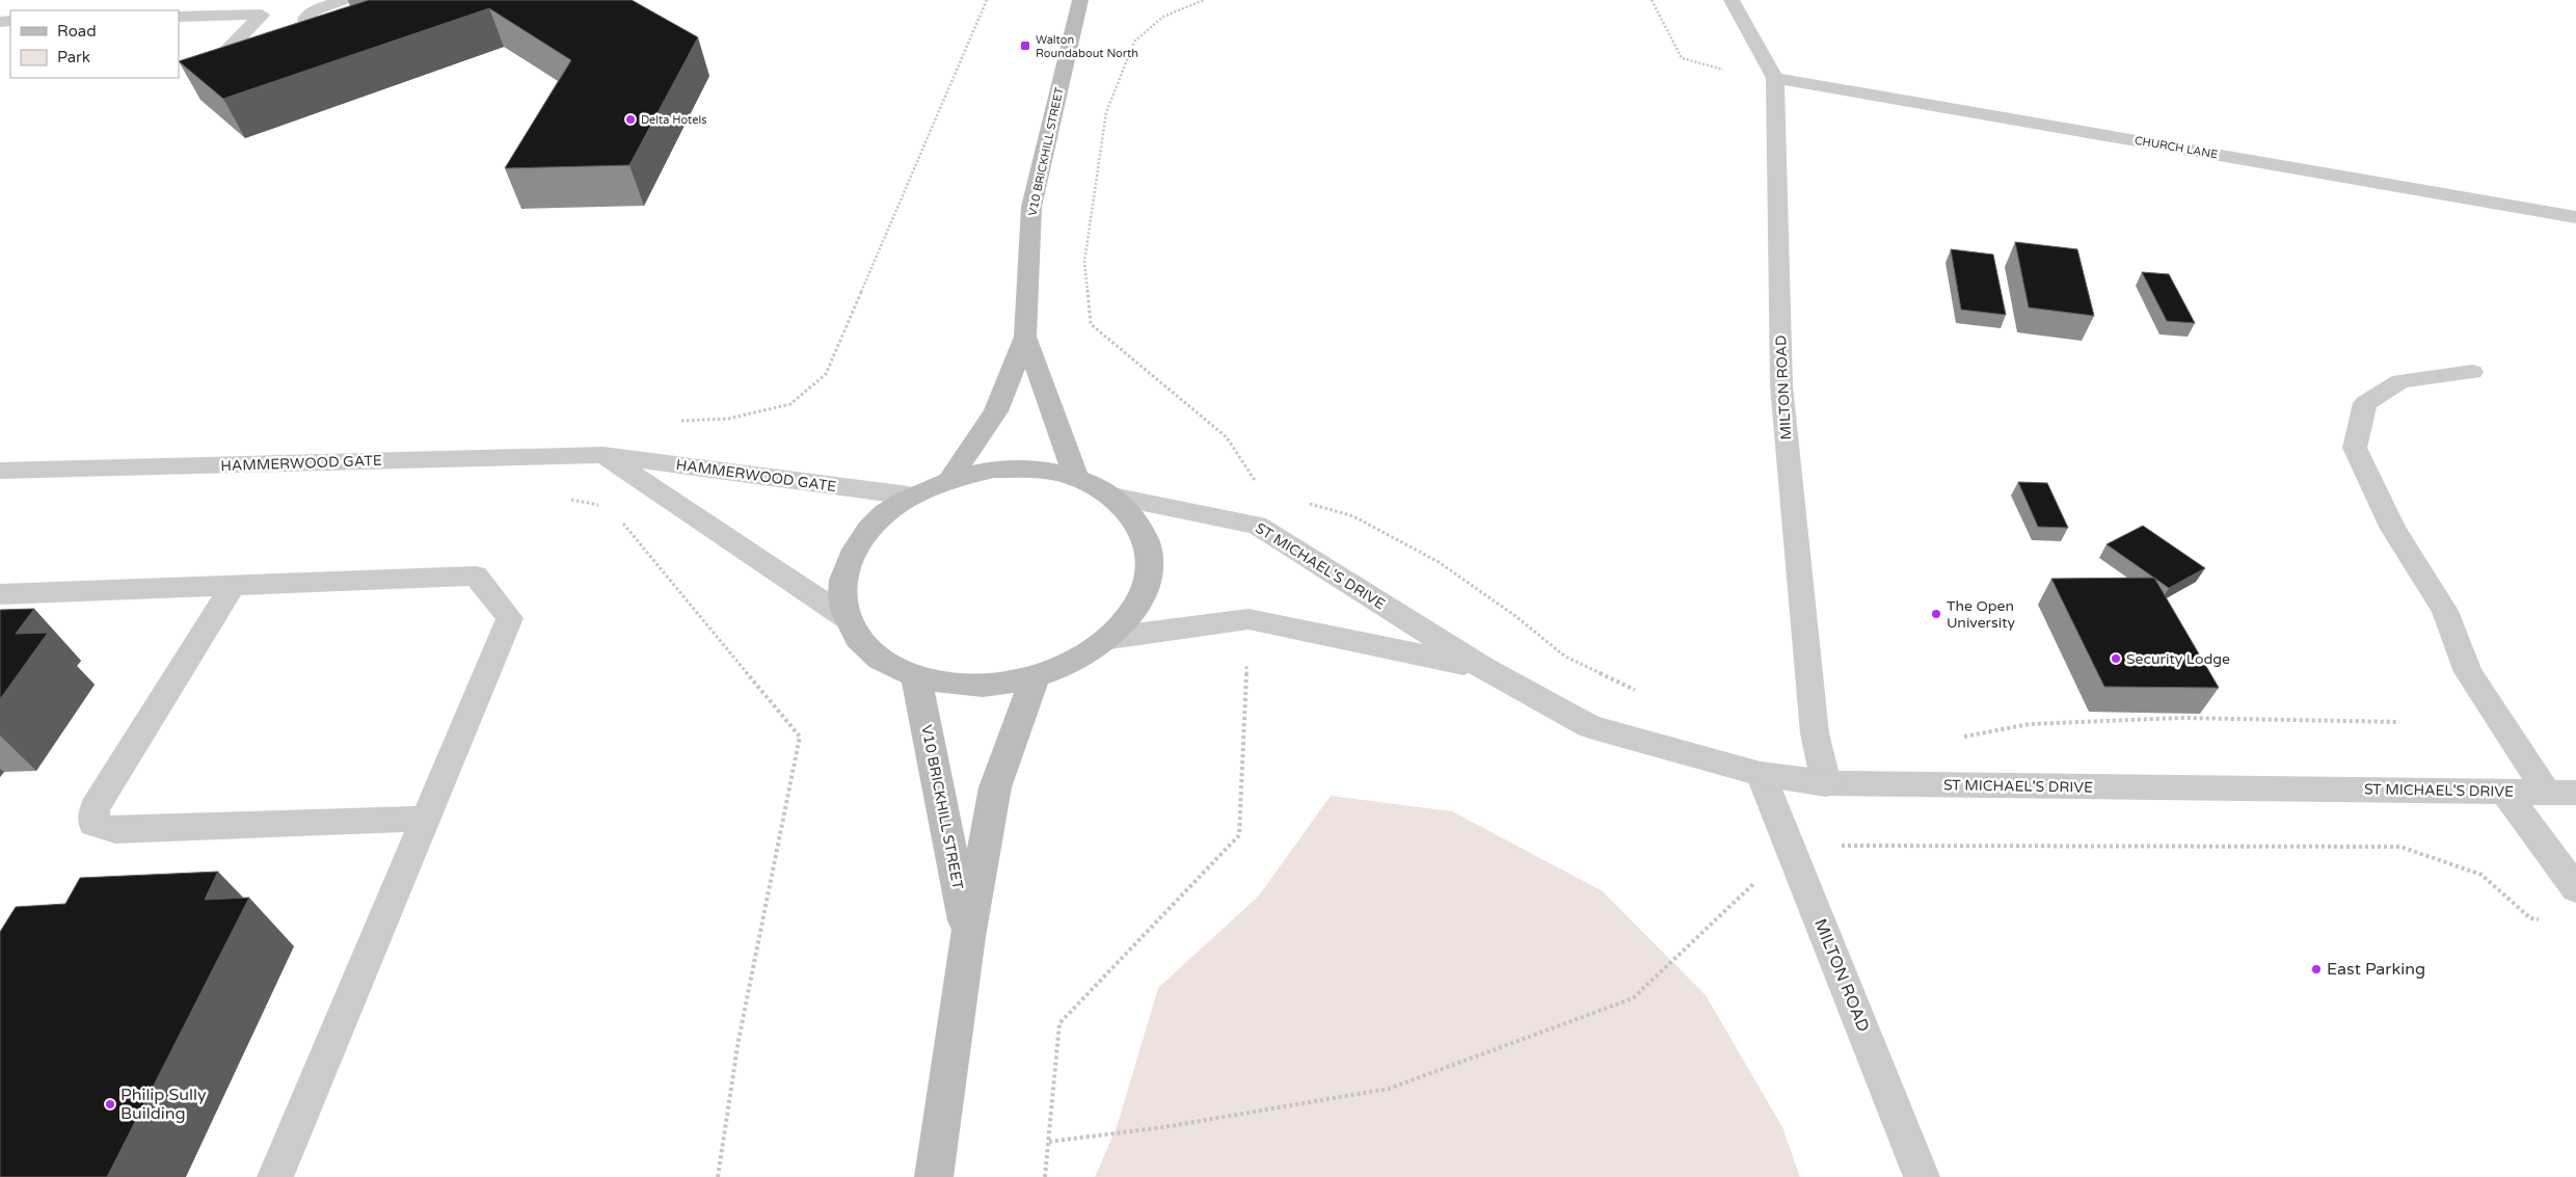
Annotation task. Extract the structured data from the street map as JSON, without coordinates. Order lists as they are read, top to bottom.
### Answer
{
  "streets": {
    "street": ["V10 BRICKHILL STREET", "HAMMERWOOD GATE", "ST MICHAEL'S DRIVE"],
    "lane": ["CHURCH LANE", "MILTON ROAD"]
  },
  "crossings": [
    ["CHURCH LANE", "MILTON ROAD"],
    ["MILTON ROAD", "ST MICHAEL'S DRIVE"]
  ],
  "places": {
    "transit": ["Walton Roundabout North"],
    "other": [
      "Delta Hotels",
      "The Open University",
      "Security Lodge",
      "East Parking",
      "Philip Sully Building"
    ]
  },
  "legend": ["Road", "Park"]
}
